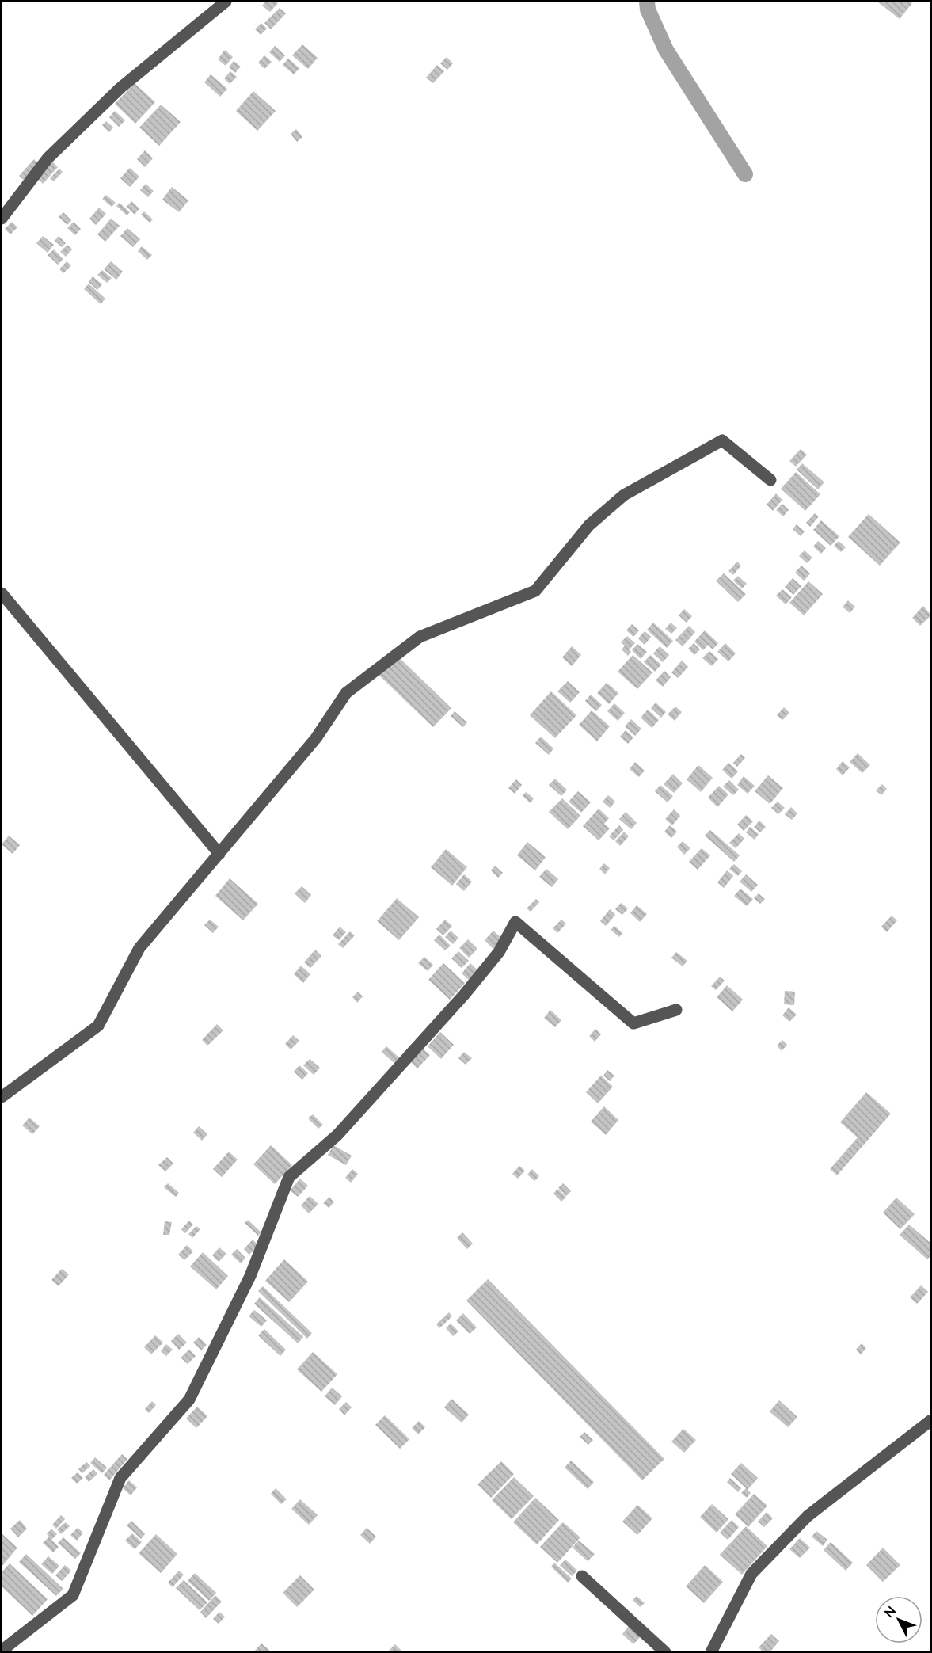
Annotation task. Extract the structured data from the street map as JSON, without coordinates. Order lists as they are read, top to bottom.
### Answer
{
  "north": "top left"
}
